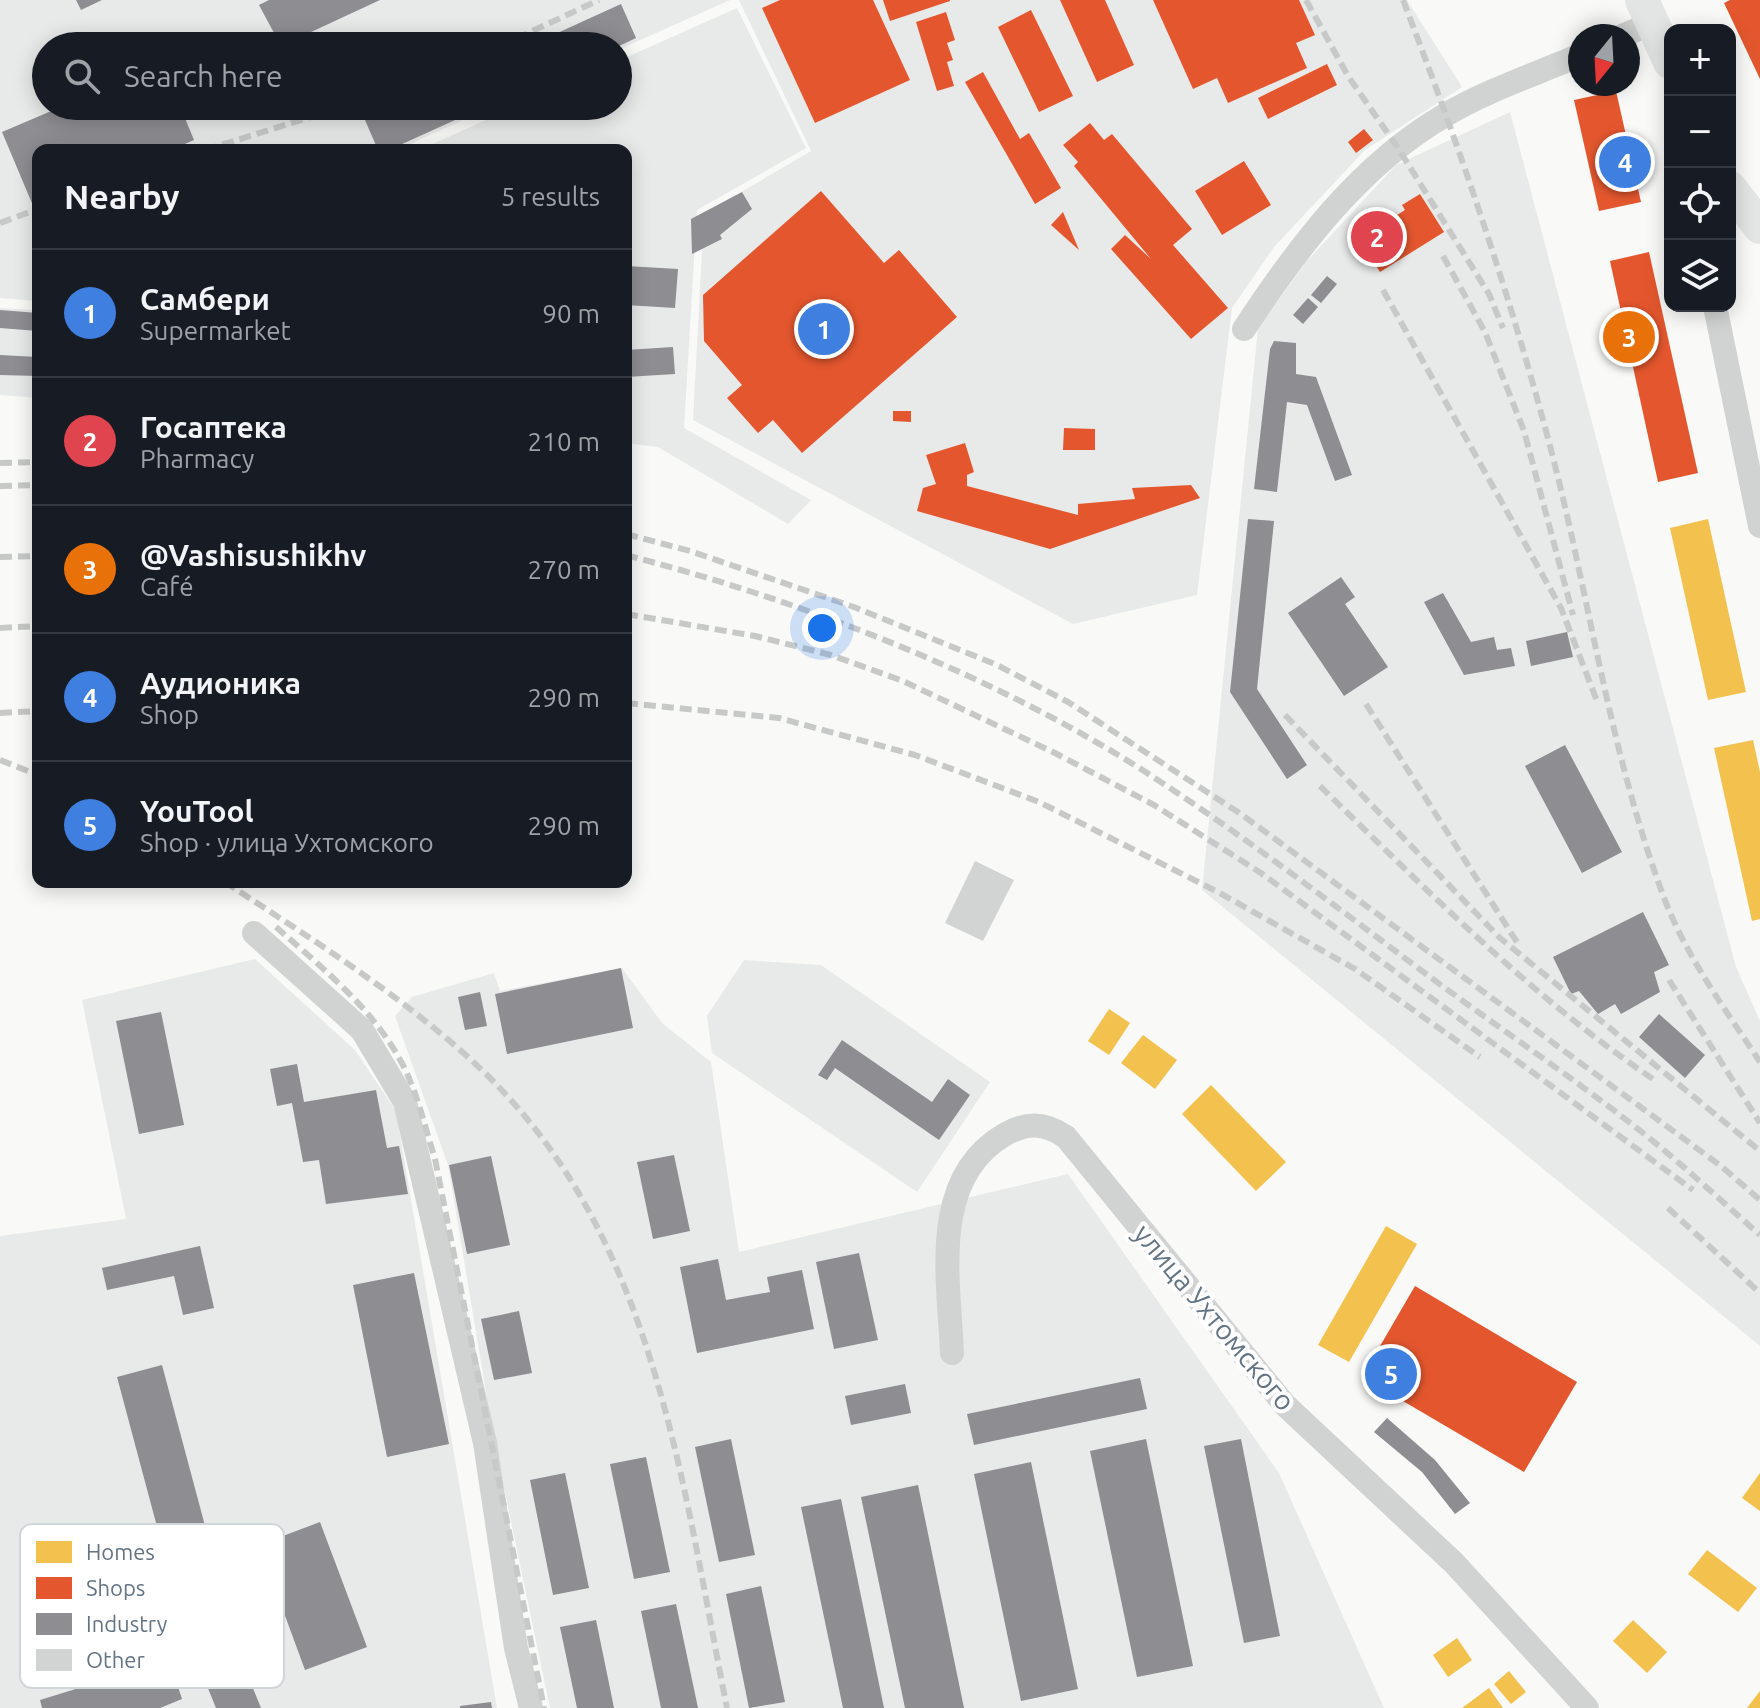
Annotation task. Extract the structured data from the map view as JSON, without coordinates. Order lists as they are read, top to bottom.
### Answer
{
  "streets": {
    "street": ["улица Ухтомского"]
  },
  "legend": [
    "Homes",
    "Shops",
    "Industry",
    "Other"
  ],
  "north": "bottom",
  "page": {
    "map_buttons": ["+", "−"],
    "search": "Search here",
    "pins": [
      "4",
      "2",
      "1",
      "3",
      "5"
    ],
    "heading": ["Nearby", "5 results"],
    "list": [
      {
        "mark": "1",
        "name": "Самбери",
        "note": "Supermarket",
        "value": "90 m"
      },
      {
        "mark": "2",
        "name": "Госаптека",
        "note": "Pharmacy",
        "value": "210 m"
      },
      {
        "mark": "3",
        "name": "@Vashisushikhv",
        "note": "Café",
        "value": "270 m"
      },
      {
        "mark": "4",
        "name": "Аудионика",
        "note": "Shop",
        "value": "290 m"
      },
      {
        "mark": "5",
        "name": "YouTool",
        "note": "Shop · улица Ухтомского",
        "value": "290 m"
      }
    ]
  }
}
